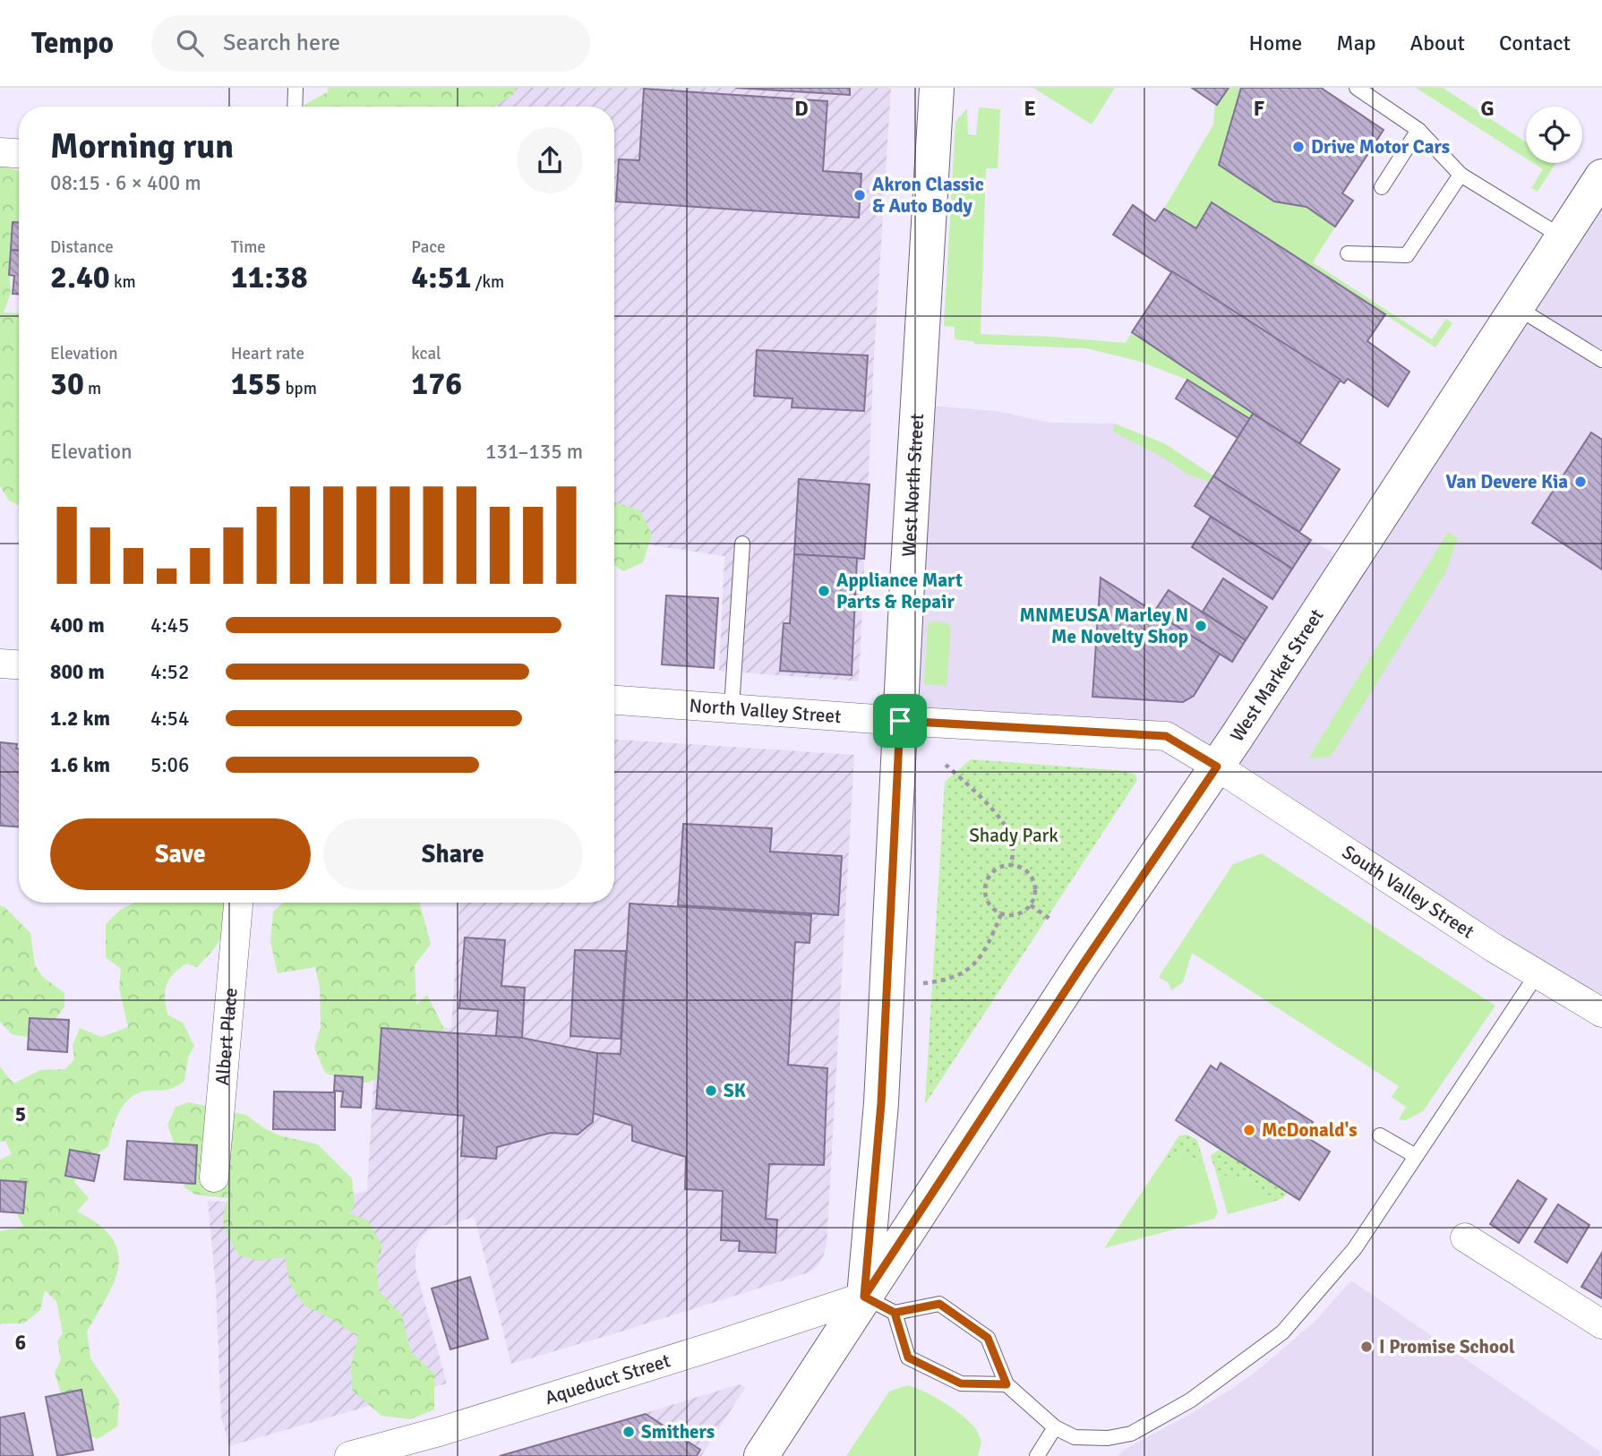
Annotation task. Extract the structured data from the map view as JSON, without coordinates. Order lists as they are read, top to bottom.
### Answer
{
  "streets": {
    "main road": ["West North Street", "West Market Street"],
    "street": [
      "North Valley Street",
      "South Valley Street",
      "Albert Place",
      "Aqueduct Street"
    ]
  },
  "crossings": [
    ["West North Street", "West Market Street"],
    ["West North Street", "North Valley Street"],
    ["West North Street", "Aqueduct Street"],
    ["West Market Street", "North Valley Street"],
    ["West Market Street", "South Valley Street"],
    ["West Market Street", "Aqueduct Street"],
    ["North Valley Street", "South Valley Street"]
  ],
  "parks": ["Shady Park"],
  "places": [
    "Drive Motor Cars",
    "Akron Classic & Auto Body",
    "Van Devere Kia",
    "Appliance Mart Parts & Repair",
    "MNMEUSA Marley N Me Novelty Shop",
    "SK",
    "McDonald's",
    "I Promise School",
    "Smithers"
  ],
  "page": {
    "header": "Tempo",
    "search": "Search here",
    "nav": [
      "Home",
      "Map",
      "About",
      "Contact"
    ],
    "heading": ["Morning run", "08:15 · 6 × 400 m"],
    "stats": [
      ["Distance", "2.40 km"],
      ["Time", "11:38"],
      ["Pace", "4:51 /km"],
      ["Elevation", "30 m"],
      ["Heart rate", "155 bpm"],
      ["kcal", "176"]
    ],
    "chart": ["Elevation", "131–135 m"],
    "list": [
      {
        "name": "400 m",
        "note": "4:45"
      },
      {
        "name": "800 m",
        "note": "4:52"
      },
      {
        "name": "1.2 km",
        "note": "4:54"
      },
      {
        "name": "1.6 km",
        "note": "5:06"
      }
    ],
    "buttons": ["Save", "Share"]
  },
  "grid": {
    "columns": [
      "D",
      "E",
      "F",
      "G"
    ],
    "rows": ["5", "6"]
  }
}
